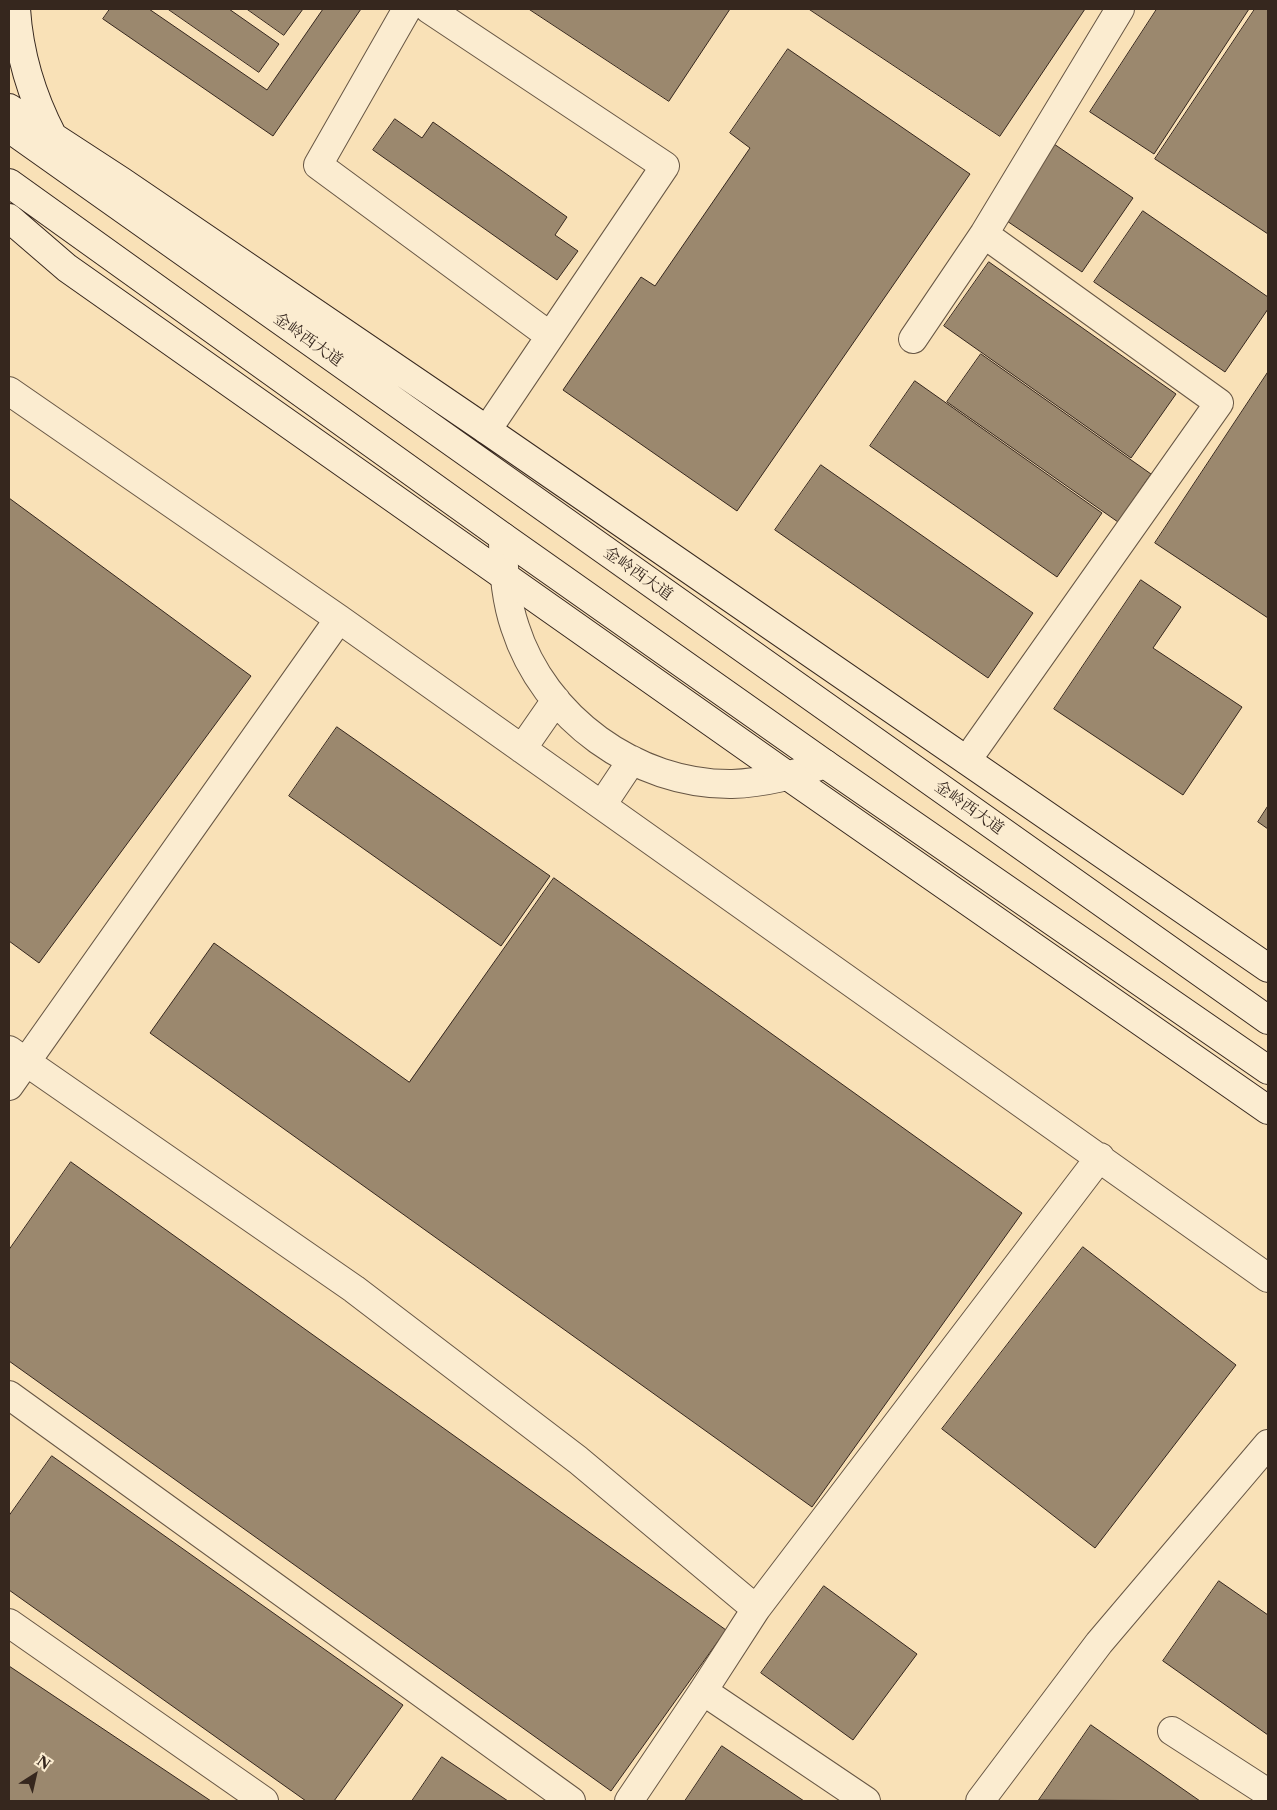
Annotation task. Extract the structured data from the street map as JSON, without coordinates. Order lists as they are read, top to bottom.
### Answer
{
  "streets": {
    "street": ["金岭西大道"]
  },
  "north": "top right"
}
